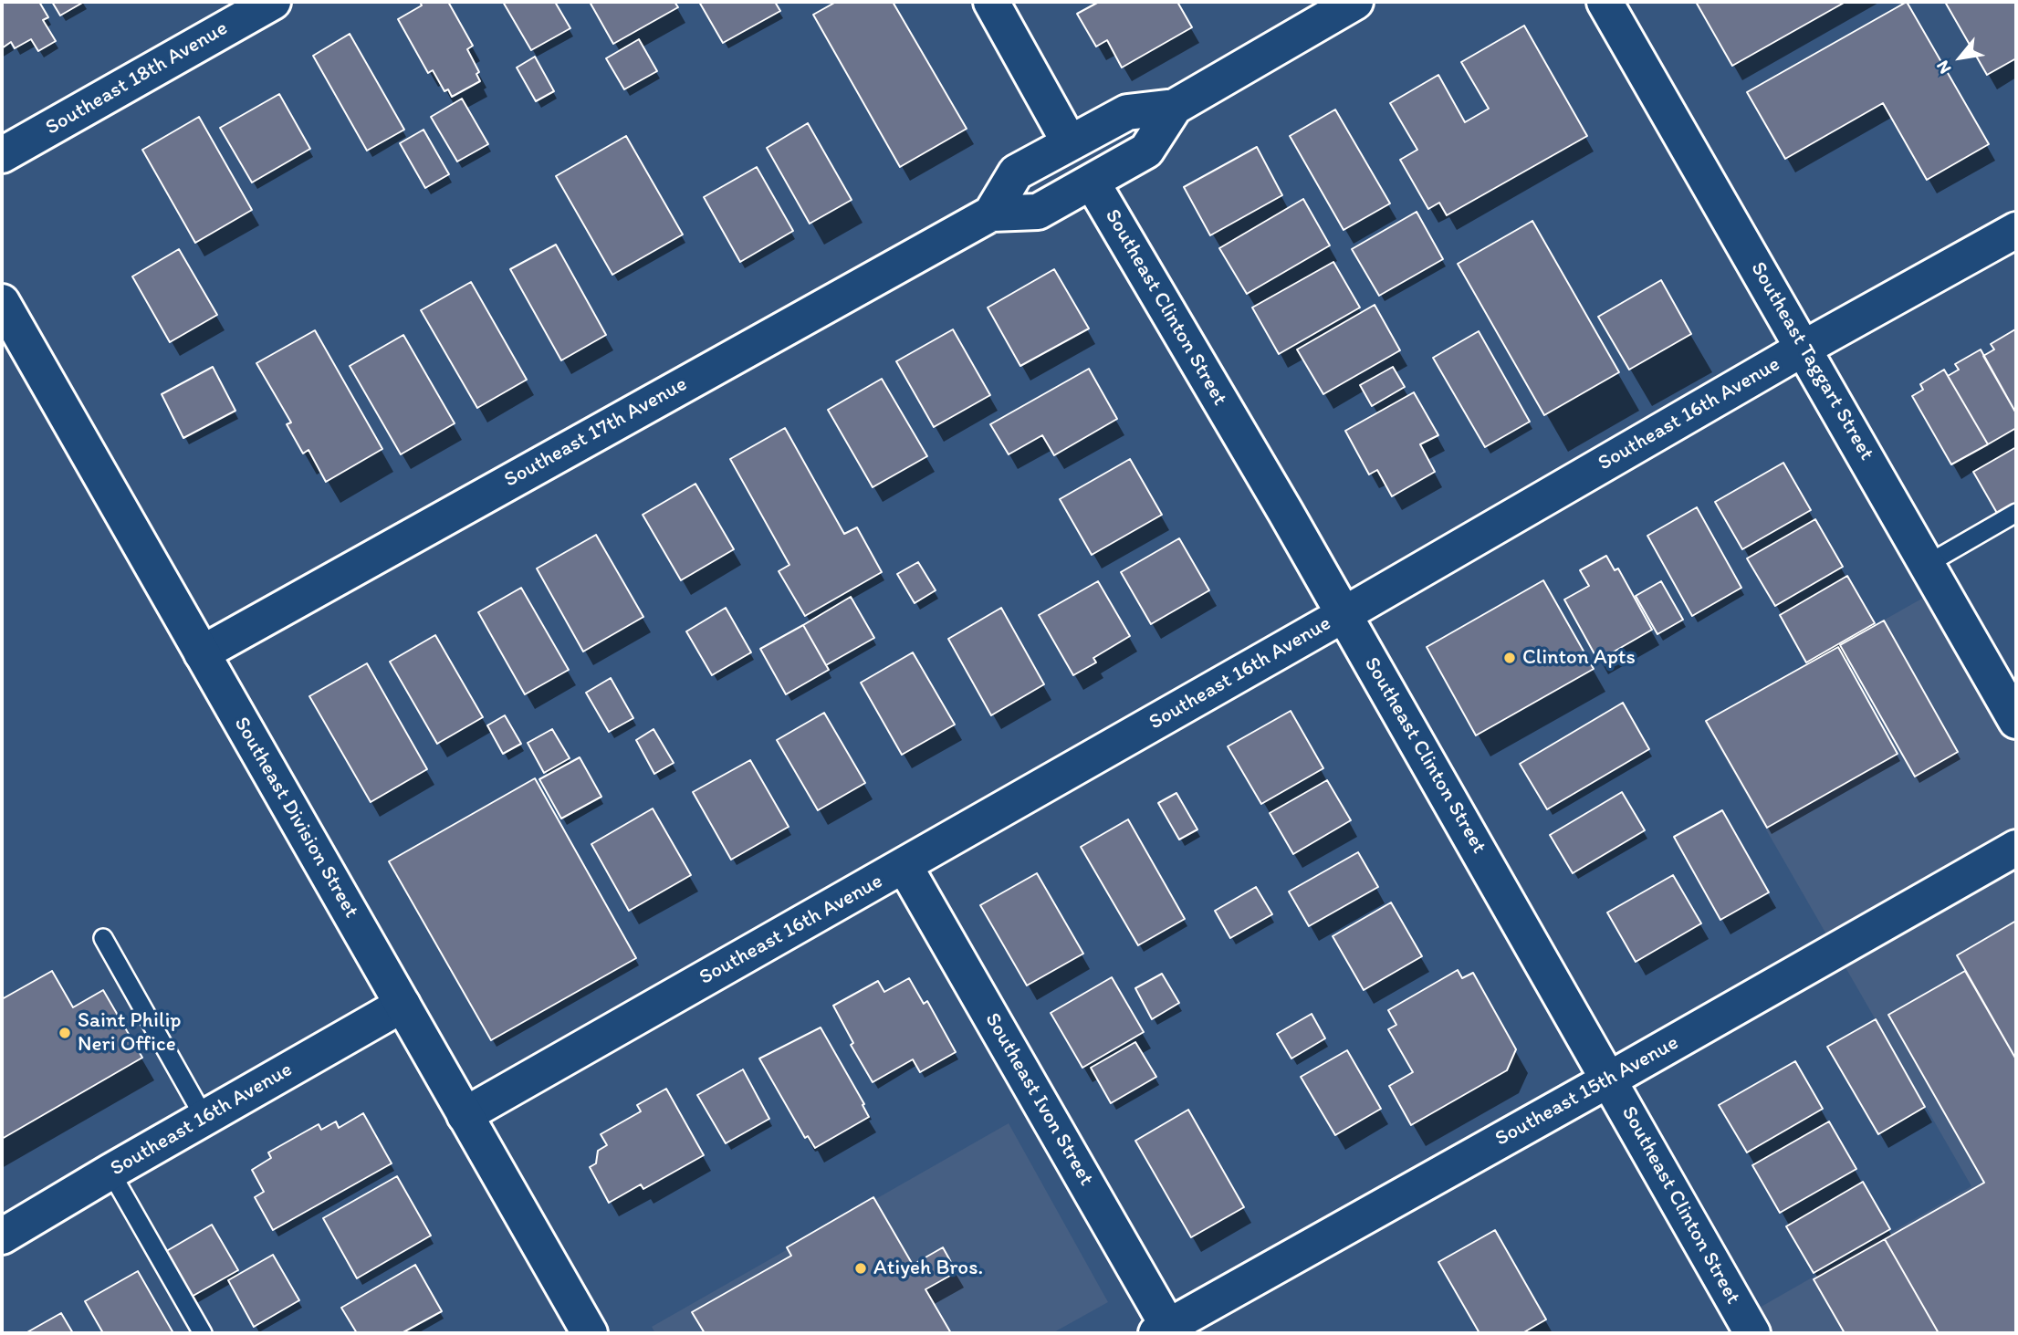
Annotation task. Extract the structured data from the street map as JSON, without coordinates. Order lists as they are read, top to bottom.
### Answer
{
  "streets": {
    "street": [
      "Southeast 18th Avenue",
      "Southeast Clinton Street",
      "Southeast Taggart Street",
      "Southeast 16th Avenue",
      "Southeast 17th Avenue",
      "Southeast Division Street",
      "Southeast 15th Avenue",
      "Southeast Ivon Street"
    ]
  },
  "crossings": [
    ["Southeast Clinton Street", "Southeast 16th Avenue"],
    ["Southeast Clinton Street", "Southeast 17th Avenue"],
    ["Southeast Clinton Street", "Southeast 15th Avenue"],
    ["Southeast Taggart Street", "Southeast 16th Avenue"],
    ["Southeast 16th Avenue", "Southeast Division Street"],
    ["Southeast 16th Avenue", "Southeast Ivon Street"],
    ["Southeast 17th Avenue", "Southeast Division Street"],
    ["Southeast 15th Avenue", "Southeast Ivon Street"]
  ],
  "places": ["Clinton Apts", "Saint Philip Neri Office", "Atiyeh Bros."],
  "north": "bottom left"
}
